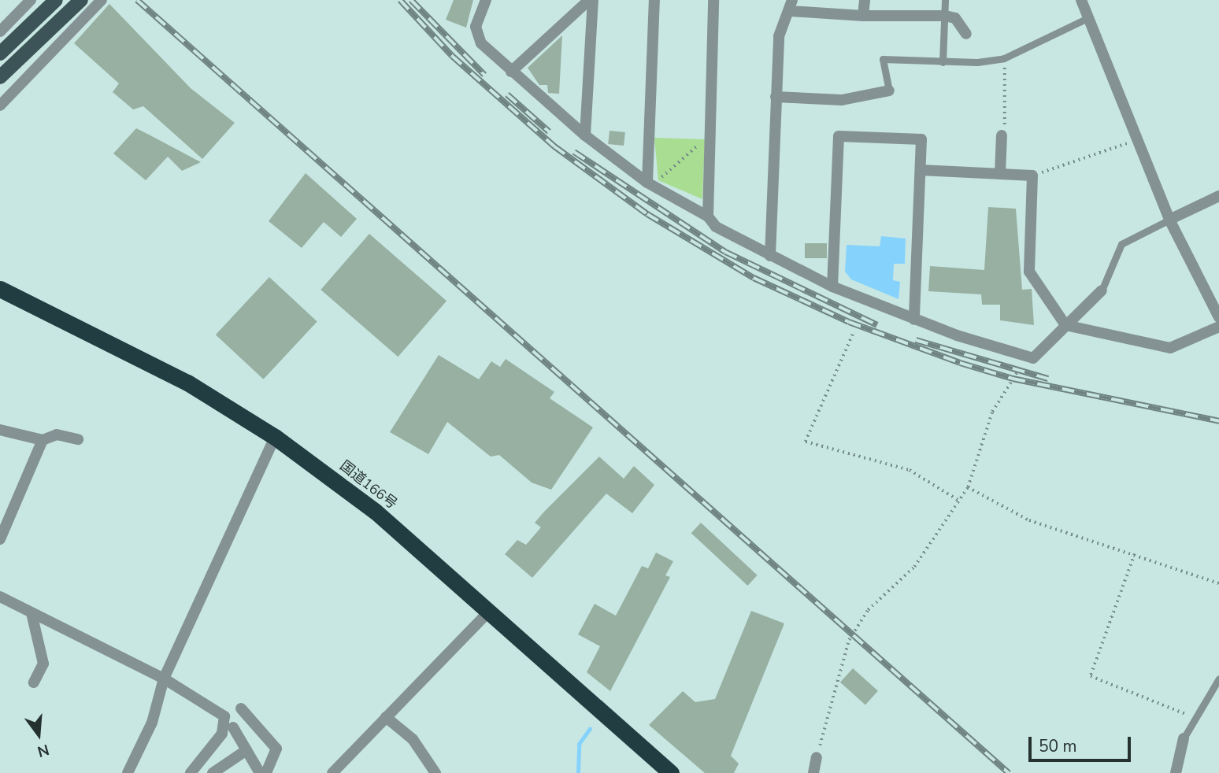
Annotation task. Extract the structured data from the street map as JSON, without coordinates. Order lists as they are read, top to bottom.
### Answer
{
  "streets": {
    "highway": ["国道166号"]
  },
  "scale_bar": "50 m",
  "north": "bottom"
}
